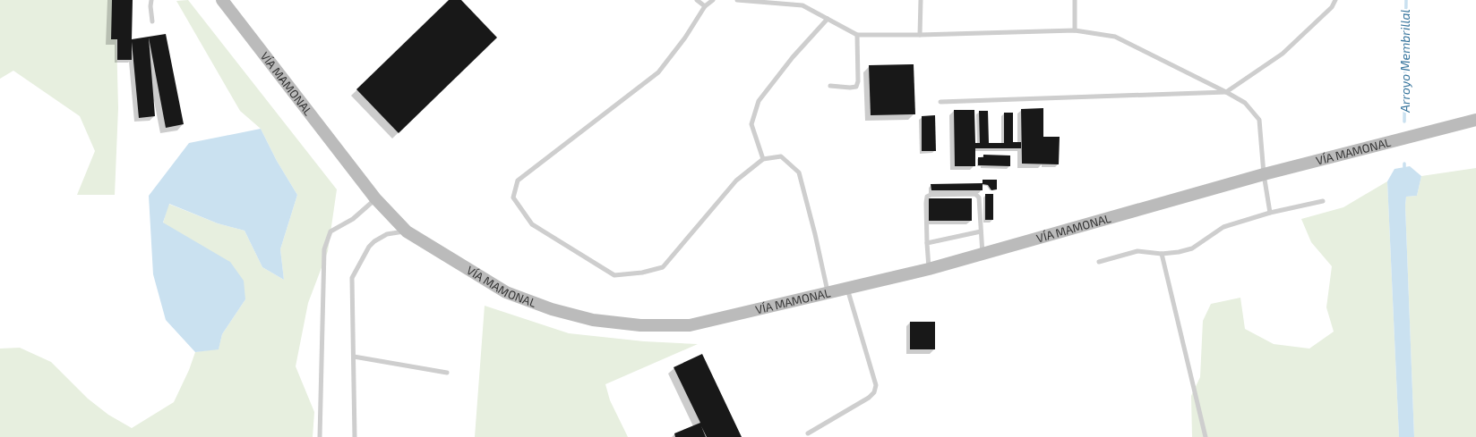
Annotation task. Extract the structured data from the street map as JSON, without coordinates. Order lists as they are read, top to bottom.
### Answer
{
  "streets": {
    "street": ["VÍA MAMONAL"]
  },
  "water": ["Arroyo Membrillal"]
}
